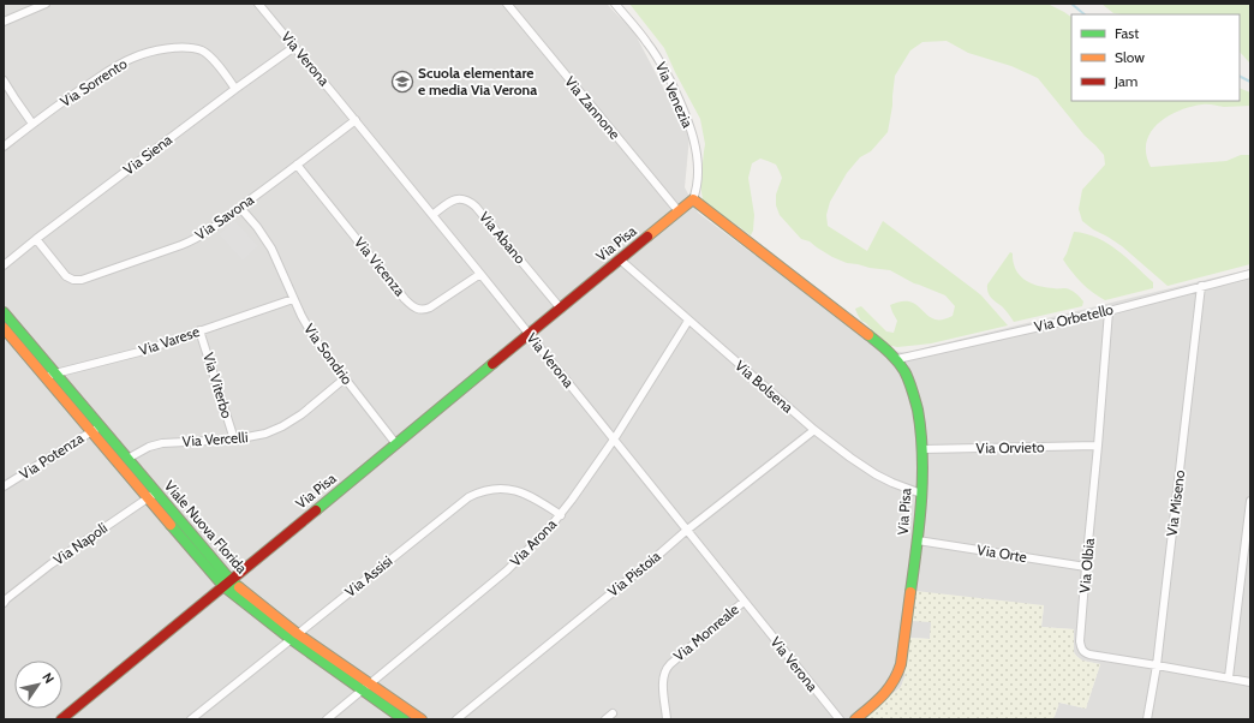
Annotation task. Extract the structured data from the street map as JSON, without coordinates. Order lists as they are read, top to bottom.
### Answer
{
  "streets": {
    "street": [
      "Via Verona",
      "Via Sorrento",
      "Via Venezia",
      "Via Zannone",
      "Via Siena",
      "Via Savona",
      "Via Abano",
      "Via Pisa",
      "Via Vicenza",
      "Via Orbetello",
      "Via Varese",
      "Via Sondrio",
      "Via Viterbo",
      "Via Bolsena",
      "Via Vercelli",
      "Via Orvieto",
      "Via Potenza",
      "Via Miseno",
      "Viale Nuova Florida",
      "Via Arona",
      "Via Napoli",
      "Via Orte",
      "Via Olbia",
      "Via Pistoia",
      "Via Assisi",
      "Via Monreale"
    ]
  },
  "crossings": [
    ["Via Verona", "Via Siena"],
    ["Via Verona", "Via Savona"],
    ["Via Verona", "Via Abano"],
    ["Via Verona", "Via Pisa"],
    ["Via Verona", "Via Vicenza"],
    ["Via Verona", "Via Arona"],
    ["Via Verona", "Via Pistoia"],
    ["Via Verona", "Via Monreale"],
    ["Via Sorrento", "Via Siena"],
    ["Via Venezia", "Via Pisa"],
    ["Via Zannone", "Via Pisa"],
    ["Via Siena", "Via Savona"],
    ["Via Savona", "Via Vicenza"],
    ["Via Savona", "Via Sondrio"],
    ["Via Abano", "Via Pisa"],
    ["Via Pisa", "Via Orbetello"],
    ["Via Pisa", "Via Sondrio"],
    ["Via Pisa", "Via Bolsena"],
    ["Via Pisa", "Via Orvieto"],
    ["Via Pisa", "Viale Nuova Florida"],
    ["Via Pisa", "Via Orte"],
    ["Via Orbetello", "Via Miseno"],
    ["Via Orbetello", "Via Olbia"],
    ["Via Varese", "Via Sondrio"],
    ["Via Varese", "Via Viterbo"],
    ["Via Varese", "Viale Nuova Florida"],
    ["Via Sondrio", "Via Vercelli"],
    ["Via Viterbo", "Via Vercelli"],
    ["Via Bolsena", "Via Arona"],
    ["Via Bolsena", "Via Pistoia"],
    ["Via Vercelli", "Viale Nuova Florida"],
    ["Via Orvieto", "Via Olbia"],
    ["Via Potenza", "Viale Nuova Florida"],
    ["Via Miseno", "Via Olbia"],
    ["Viale Nuova Florida", "Via Arona"],
    ["Viale Nuova Florida", "Via Napoli"],
    ["Viale Nuova Florida", "Via Assisi"],
    ["Via Arona", "Via Assisi"],
    ["Via Orte", "Via Olbia"]
  ],
  "places": {
    "school or university": ["Scuola elementare e media Via Verona"]
  },
  "legend": ["Fast", "Slow", "Jam"],
  "north": "top right"
}
